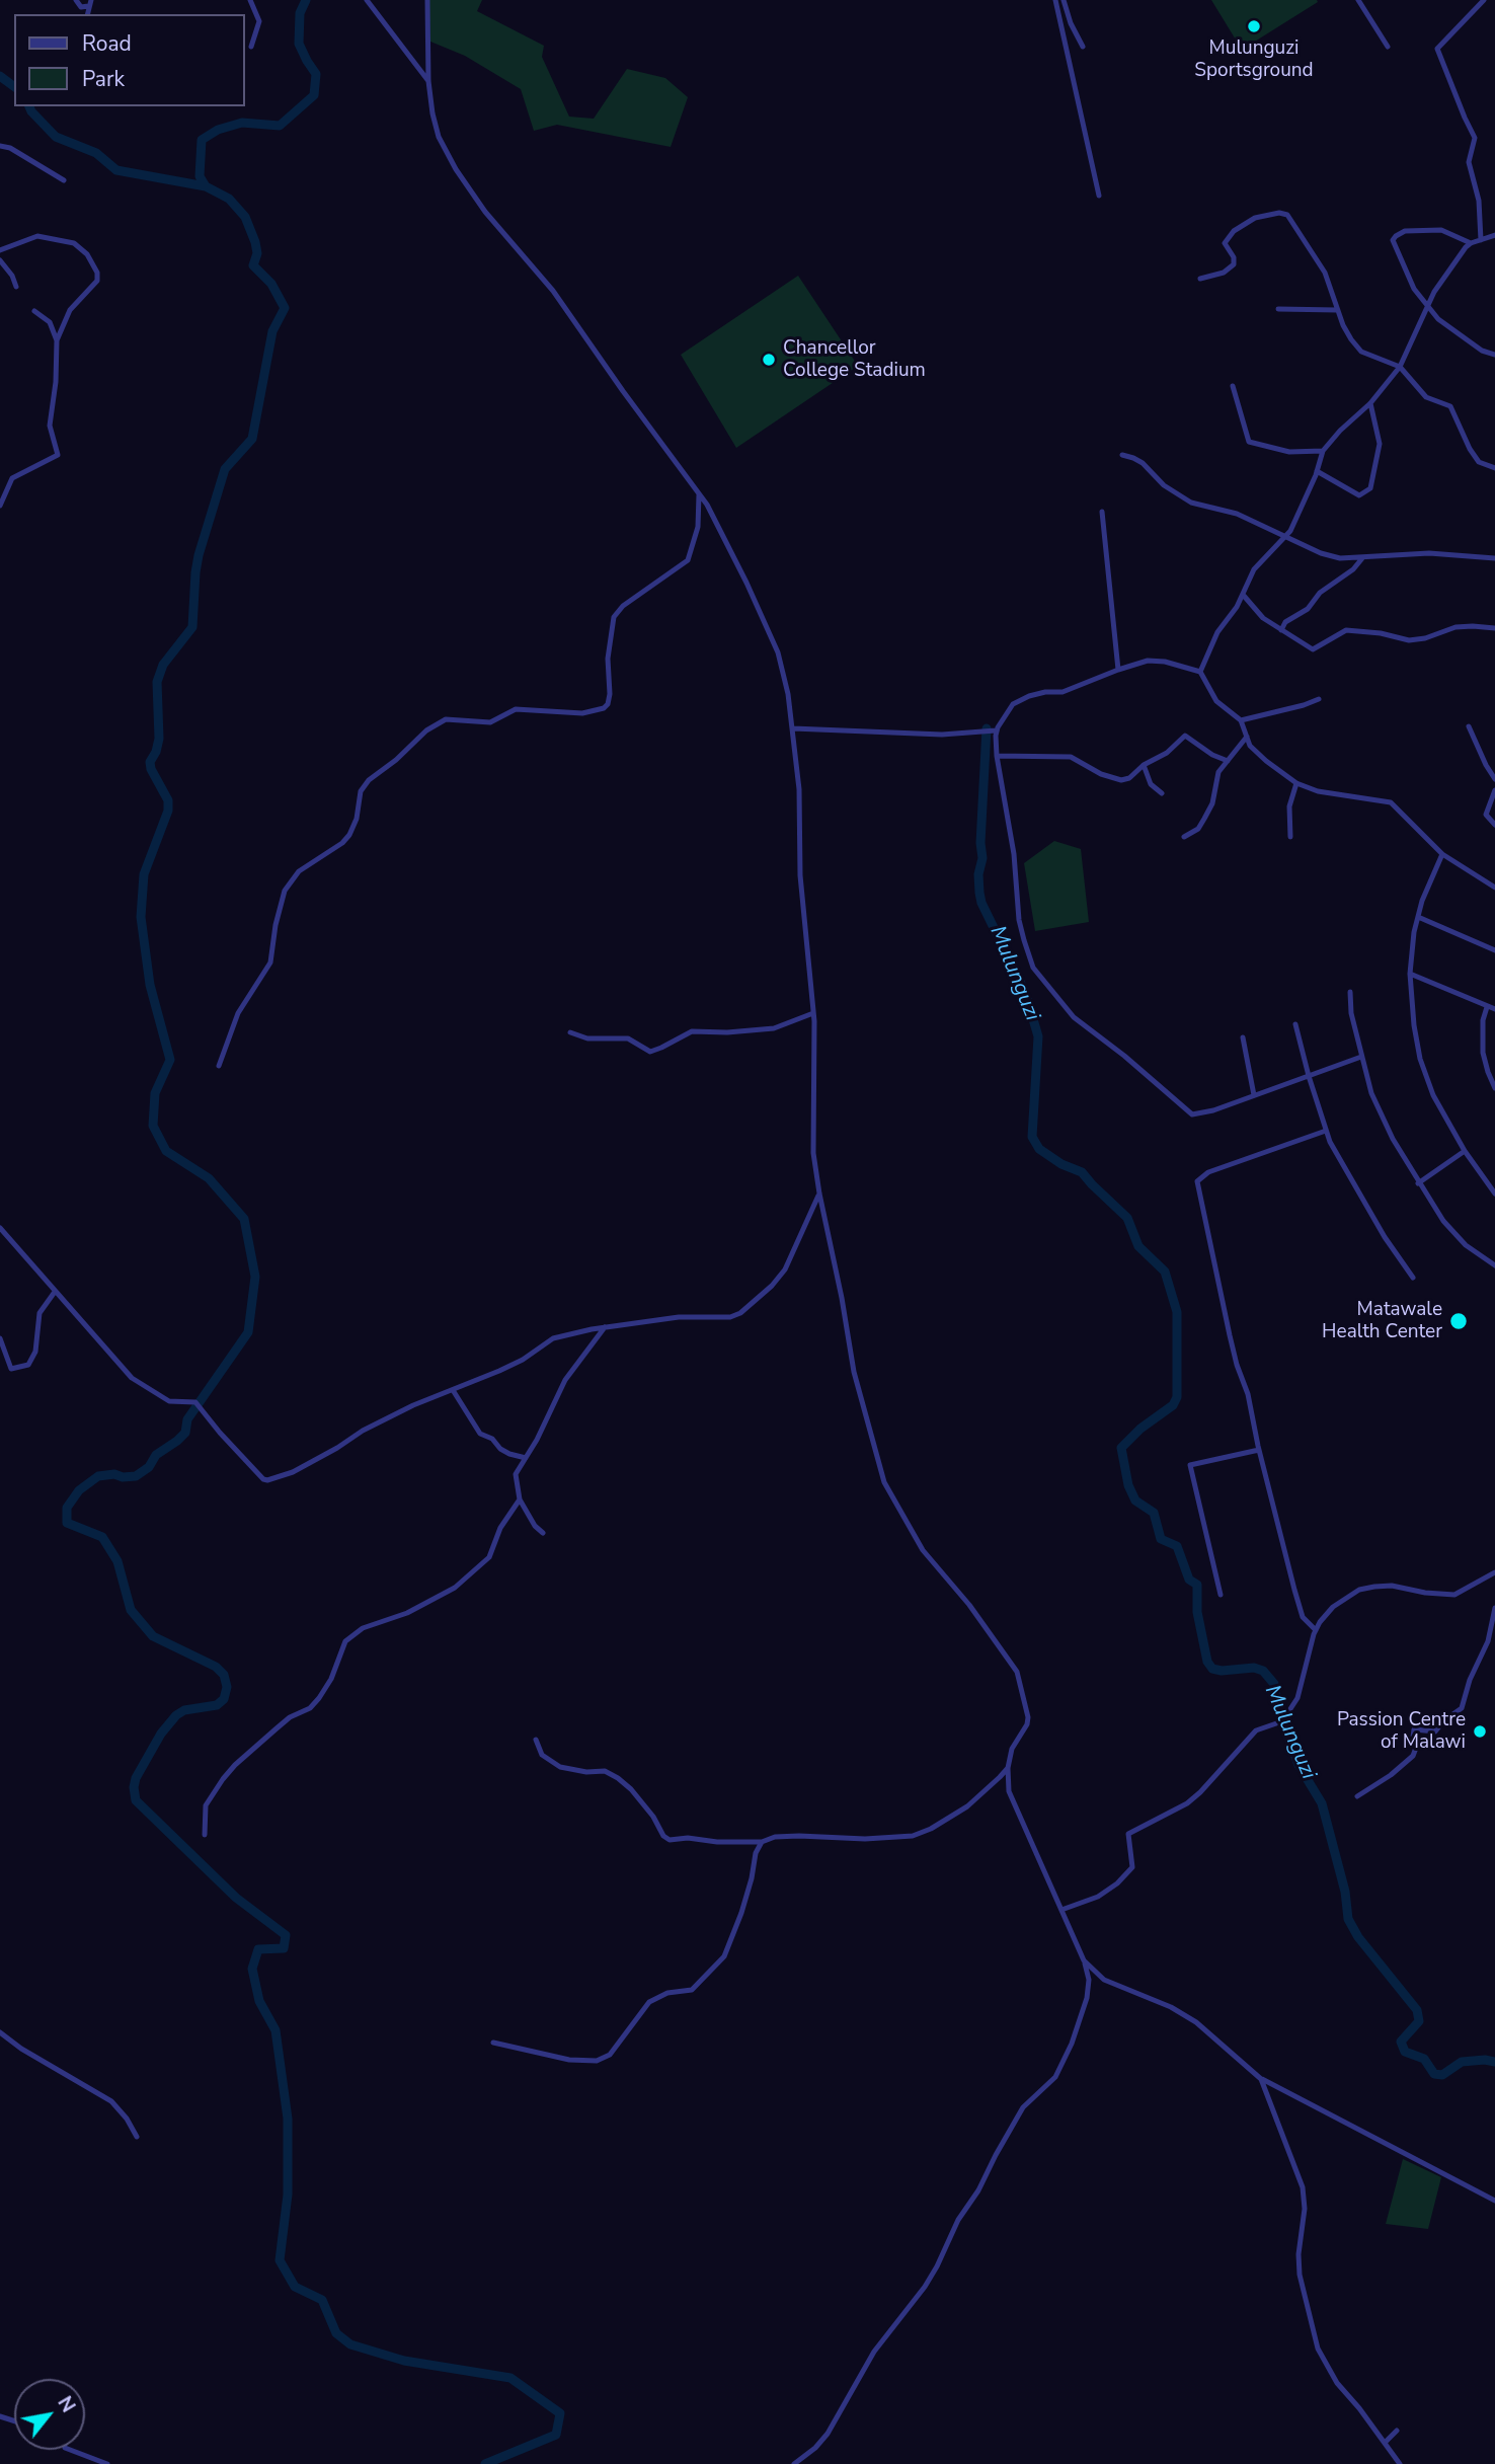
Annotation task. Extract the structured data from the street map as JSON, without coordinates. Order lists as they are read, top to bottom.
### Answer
{
  "water": ["Mulunguzi"],
  "places": [
    "Mulunguzi Sportsground",
    "Chancellor College Stadium",
    "Matawale Health Center",
    "Passion Centre of Malawi"
  ],
  "legend": ["Road", "Park"],
  "north": "top right"
}
